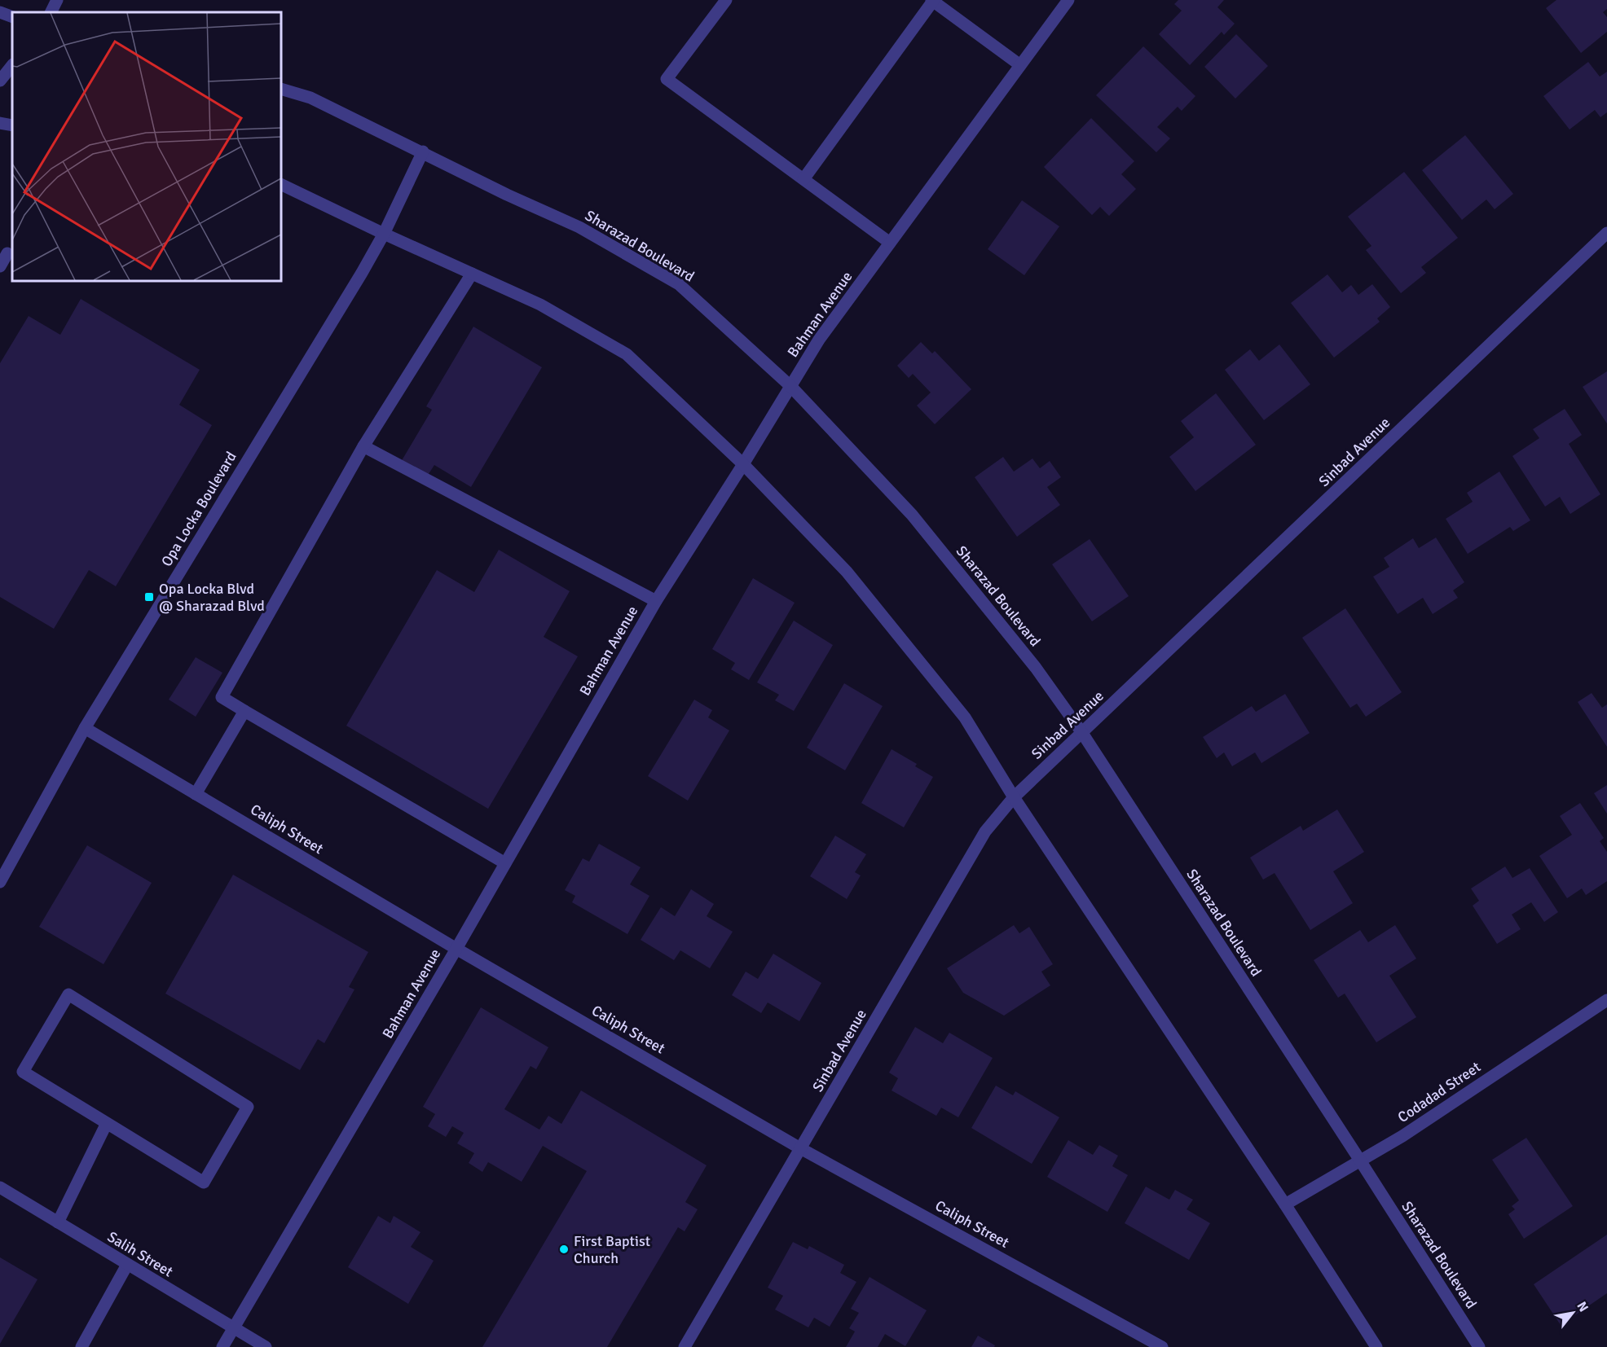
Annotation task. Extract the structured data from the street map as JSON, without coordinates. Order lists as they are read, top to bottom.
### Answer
{
  "streets": {
    "street": [
      "Sharazad Boulevard",
      "Bahman Avenue",
      "Sinbad Avenue",
      "Opa Locka Boulevard",
      "Caliph Street",
      "Codadad Street",
      "Salih Street"
    ]
  },
  "crossings": [
    ["Sharazad Boulevard", "Bahman Avenue"],
    ["Sharazad Boulevard", "Sinbad Avenue"],
    ["Sharazad Boulevard", "Opa Locka Boulevard"],
    ["Sharazad Boulevard", "Codadad Street"],
    ["Bahman Avenue", "Caliph Street"],
    ["Bahman Avenue", "Salih Street"],
    ["Sinbad Avenue", "Caliph Street"],
    ["Opa Locka Boulevard", "Caliph Street"]
  ],
  "places": {
    "transit": ["Opa Locka Blvd @ Sharazad Blvd"],
    "other": ["First Baptist Church"]
  },
  "north": "top right"
}
